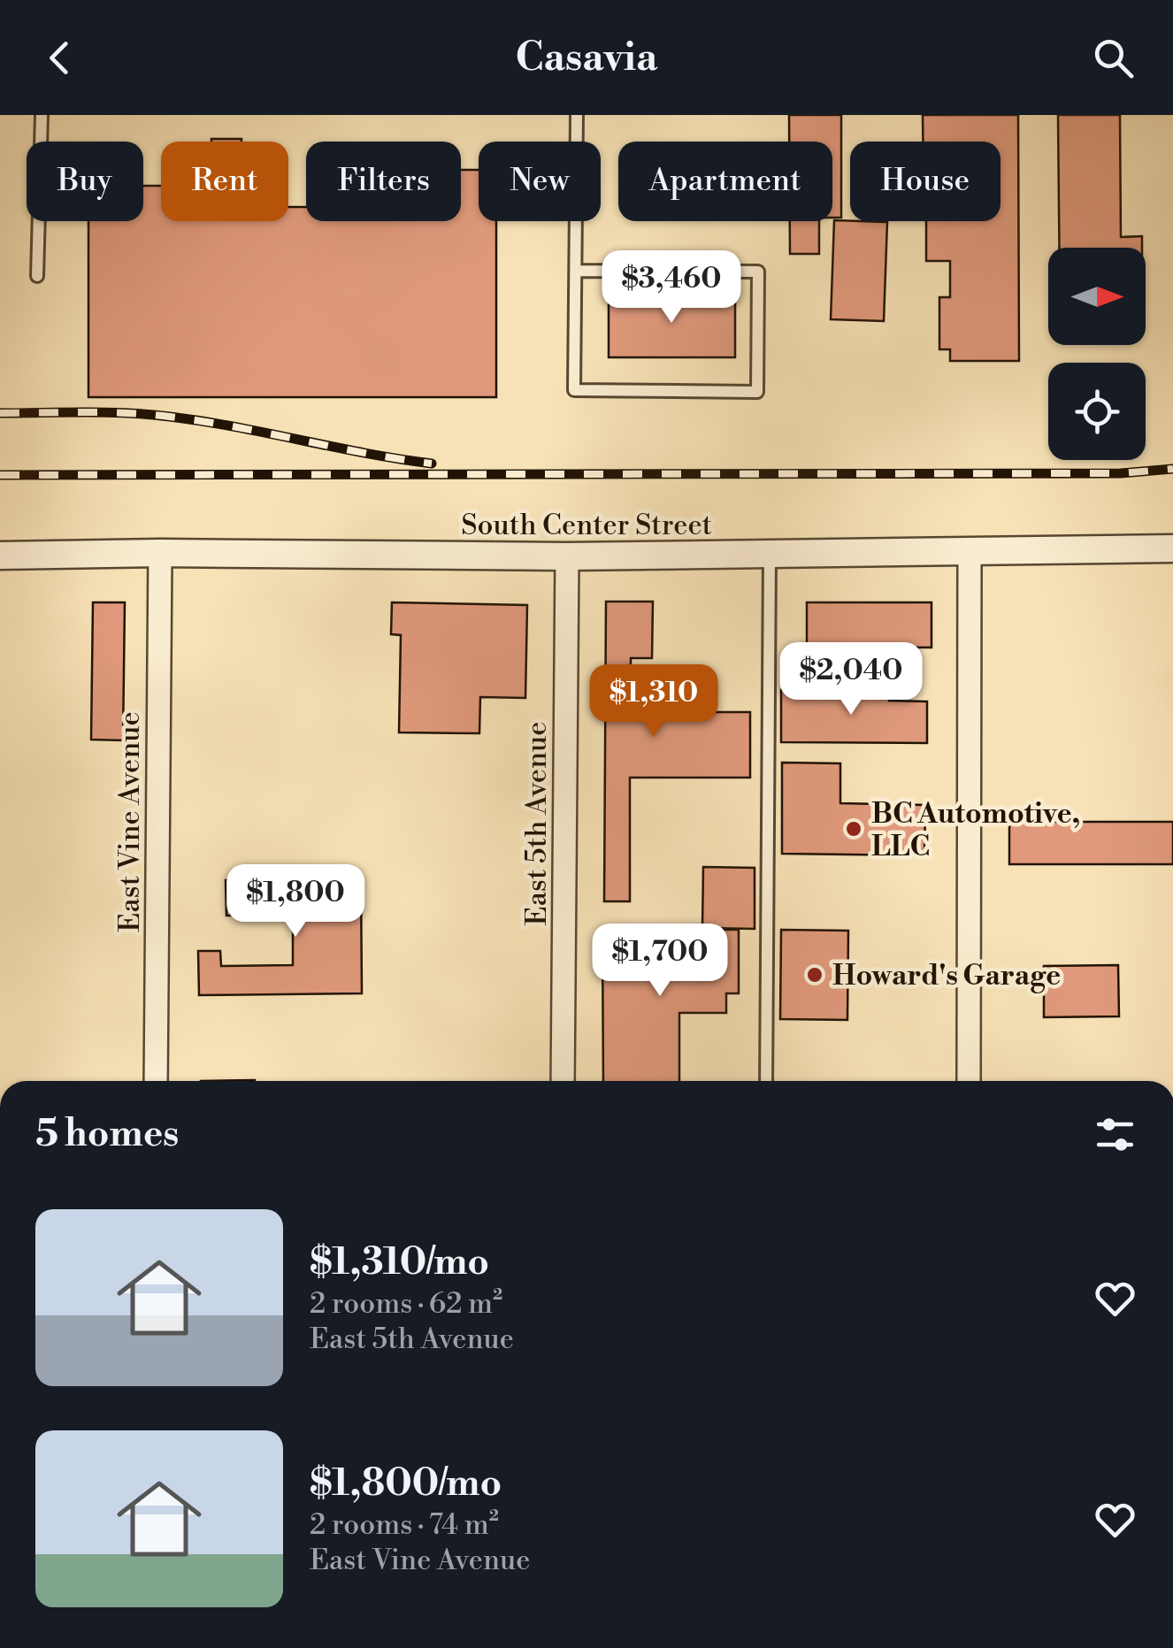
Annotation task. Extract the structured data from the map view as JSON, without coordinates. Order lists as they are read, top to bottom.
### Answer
{
  "streets": {
    "street": ["South Center Street", "East Vine Avenue", "East 5th Avenue"]
  },
  "crossings": [
    ["South Center Street", "East Vine Avenue"],
    ["South Center Street", "East 5th Avenue"]
  ],
  "places": ["BC Automotive, LLC", "Howard's Garage"],
  "north": "right",
  "page": {
    "header": "Casavia",
    "chip": [
      "Buy",
      "Rent",
      "Filters",
      "New",
      "Apartment",
      "House"
    ],
    "price": [
      "$3,460",
      "$2,040",
      "$1,310",
      "$1,800",
      "$1,700"
    ],
    "heading": "5 homes",
    "list": [
      {
        "name": "$1,310/mo",
        "note": "2 rooms · 62 m² · East 5th Avenue"
      },
      {
        "name": "$1,800/mo",
        "note": "2 rooms · 74 m² · East Vine Avenue"
      }
    ]
  }
}
